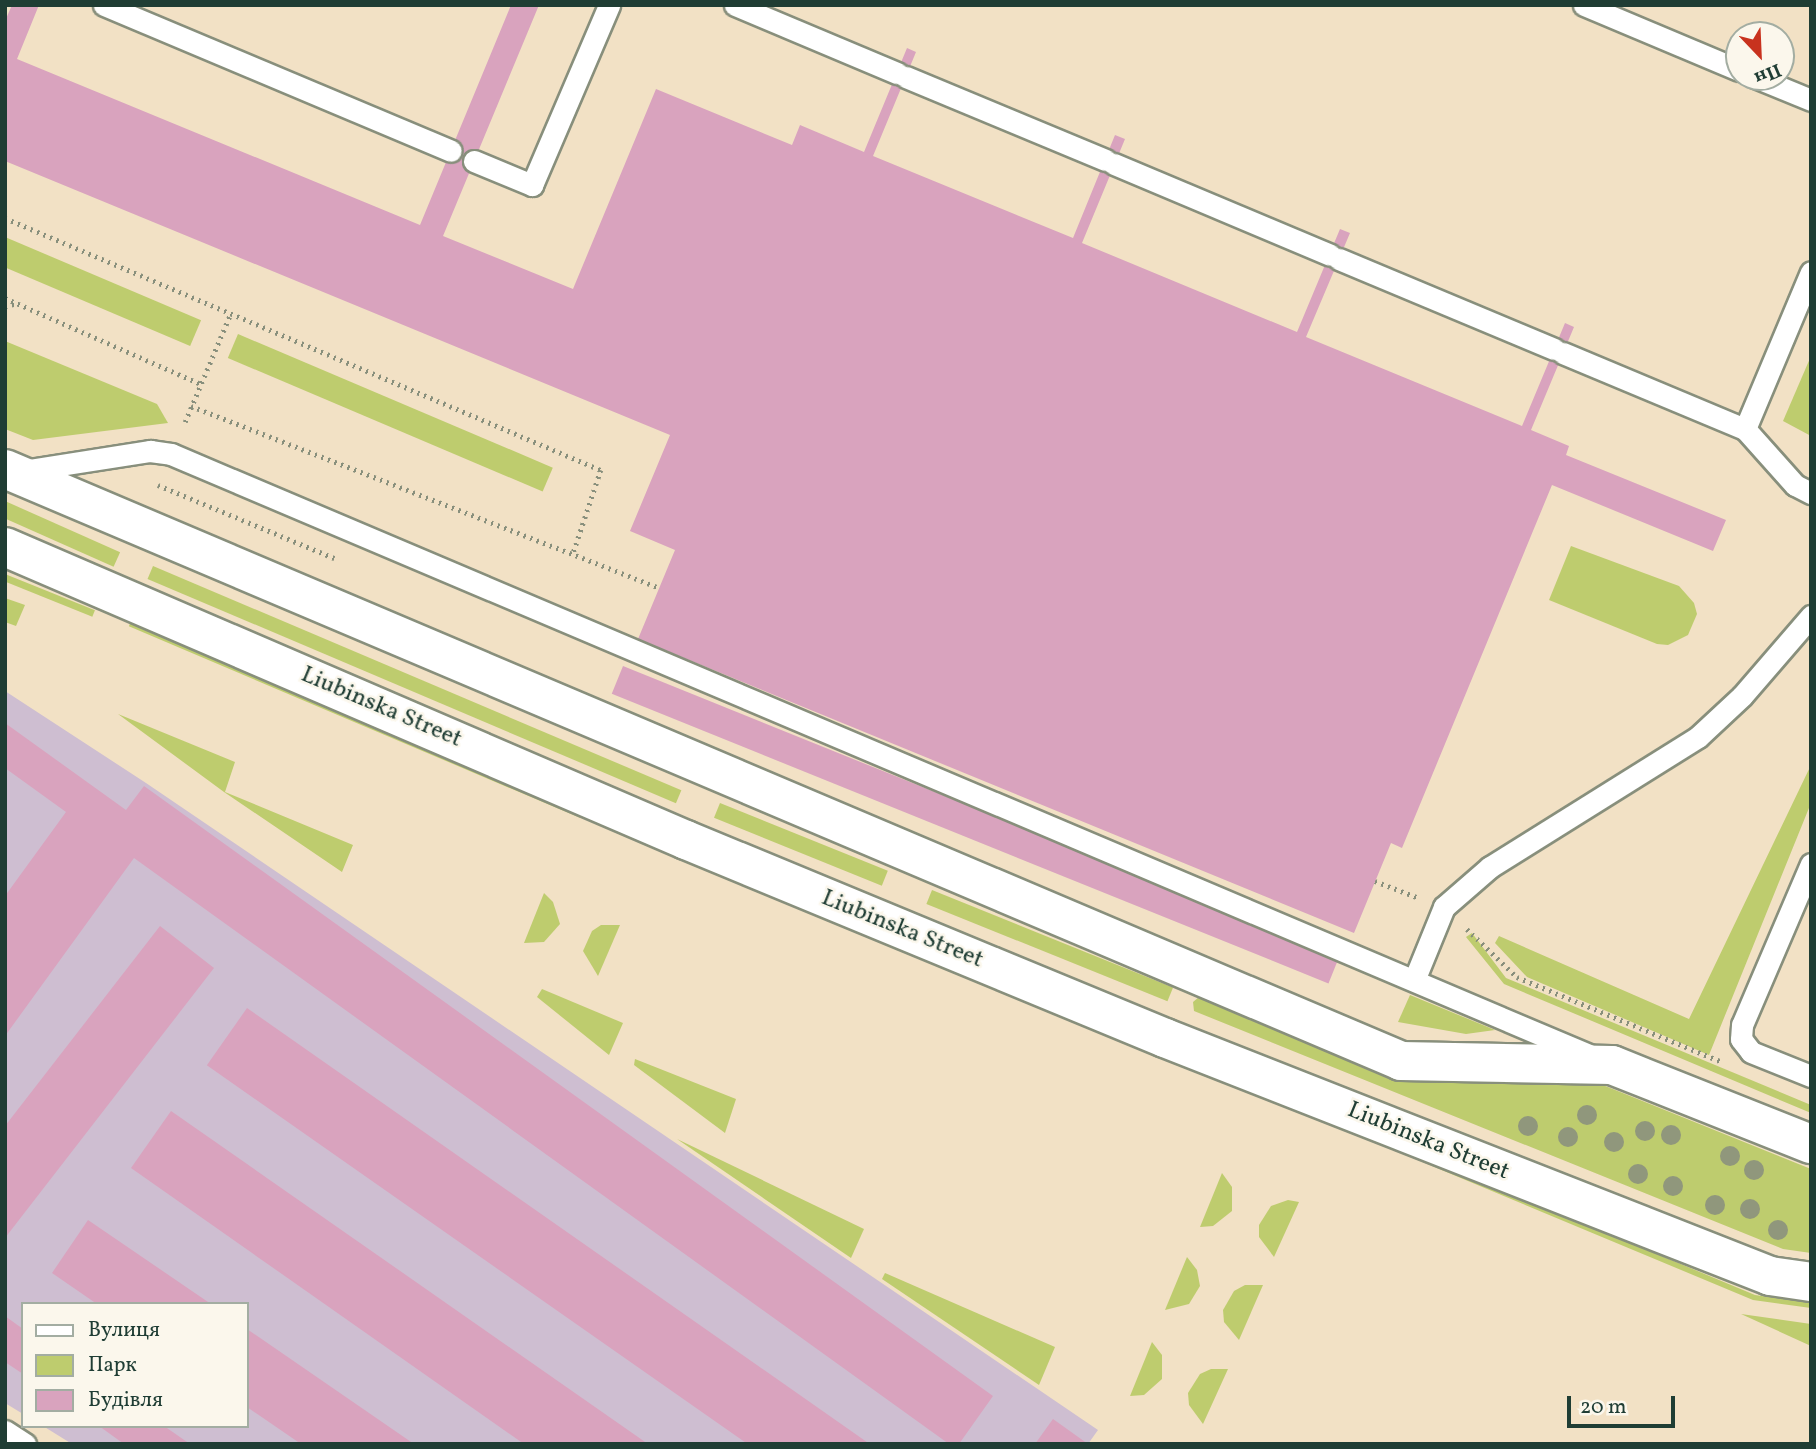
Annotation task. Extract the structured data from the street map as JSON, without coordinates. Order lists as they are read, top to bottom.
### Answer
{
  "streets": {
    "street": ["Liubinska Street"]
  },
  "legend": ["Вулиця", "Парк", "Будівля"],
  "scale_bar": "20 m",
  "north": "bottom right"
}
